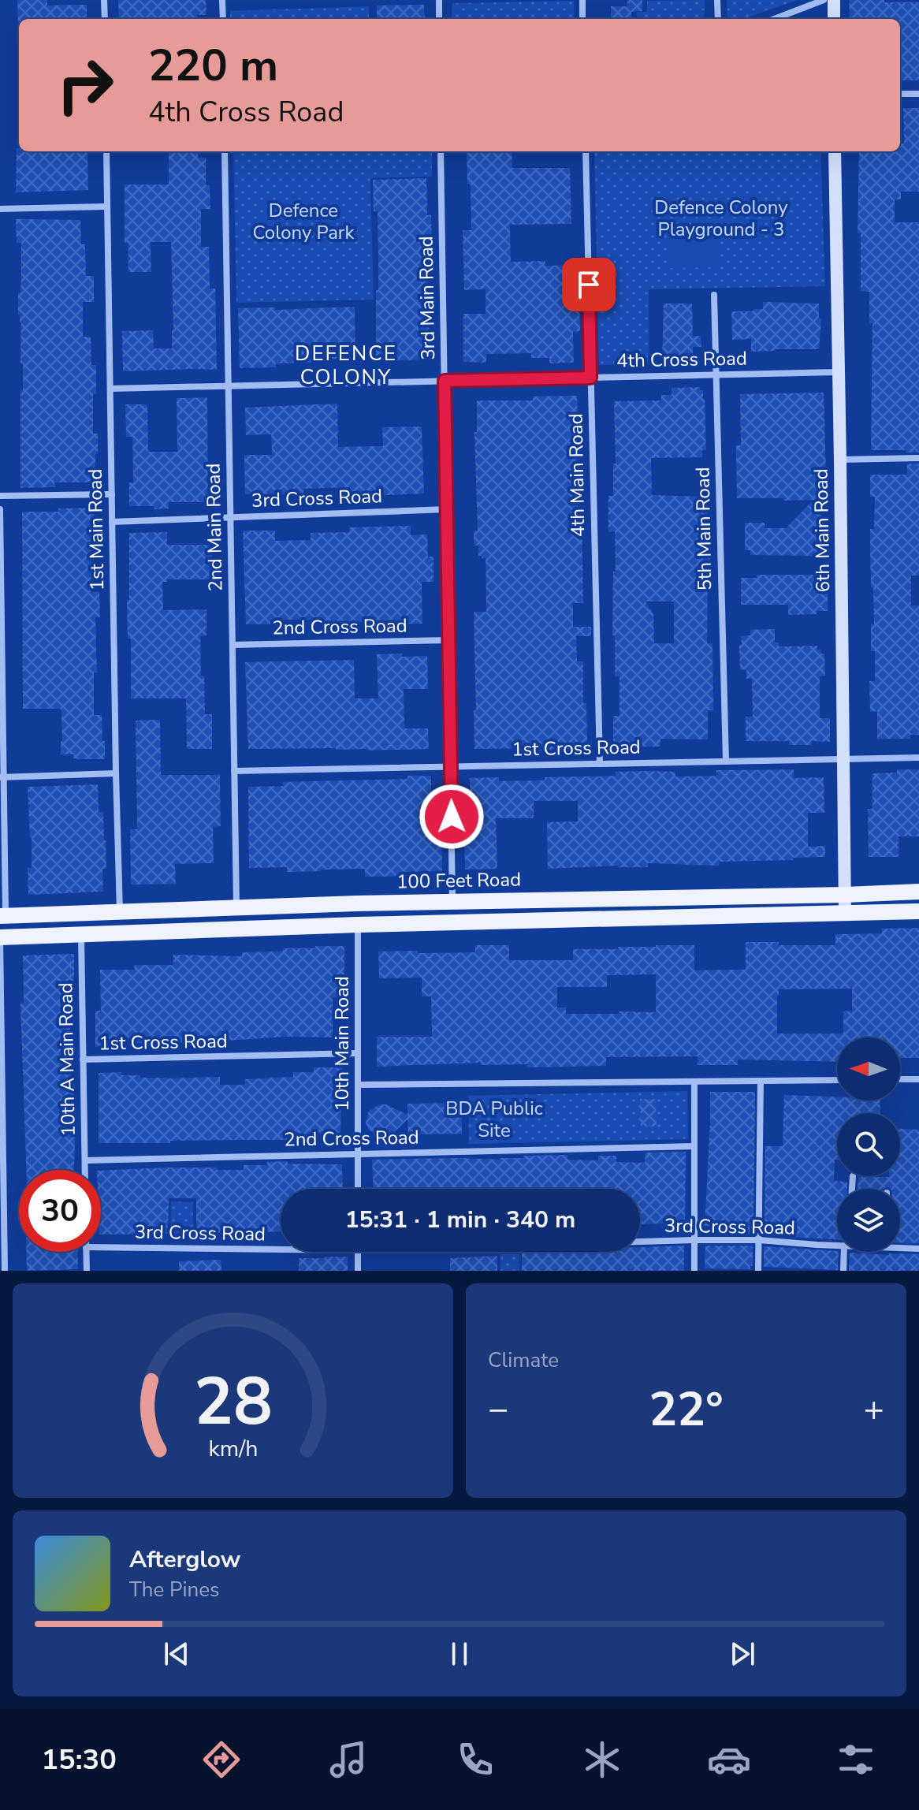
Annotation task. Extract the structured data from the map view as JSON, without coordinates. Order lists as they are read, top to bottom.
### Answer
{
  "streets": {
    "main road": ["100 Feet Road"],
    "street": [
      "3rd Main Road",
      "4th Cross Road",
      "4th Main Road",
      "3rd Cross Road",
      "2nd Main Road",
      "5th Main Road",
      "1st Main Road",
      "6th Main Road",
      "2nd Cross Road",
      "1st Cross Road",
      "10th Main Road",
      "10th A Main Road"
    ]
  },
  "crossings": [
    ["3rd Main Road", "4th Cross Road"],
    ["3rd Main Road", "3rd Cross Road"],
    ["3rd Main Road", "2nd Cross Road"],
    ["3rd Main Road", "1st Cross Road"],
    ["3rd Main Road", "100 Feet Road"],
    ["4th Cross Road", "4th Main Road"],
    ["4th Cross Road", "2nd Main Road"],
    ["4th Cross Road", "5th Main Road"],
    ["4th Cross Road", "1st Main Road"],
    ["4th Cross Road", "6th Main Road"],
    ["4th Main Road", "1st Cross Road"],
    ["3rd Cross Road", "2nd Main Road"],
    ["3rd Cross Road", "1st Main Road"],
    ["2nd Main Road", "2nd Cross Road"],
    ["2nd Main Road", "1st Cross Road"],
    ["2nd Main Road", "100 Feet Road"],
    ["5th Main Road", "1st Cross Road"],
    ["1st Main Road", "100 Feet Road"],
    ["6th Main Road", "1st Cross Road"],
    ["6th Main Road", "100 Feet Road"],
    ["2nd Cross Road", "10th Main Road"],
    ["2nd Cross Road", "10th A Main Road"],
    ["1st Cross Road", "10th Main Road"],
    ["1st Cross Road", "10th A Main Road"]
  ],
  "districts": ["DEFENCE COLONY"],
  "parks": ["Defence Colony Playground - 3", "Defence Colony Park", "BDA Public Site"],
  "north": "left",
  "page": {
    "turn": ["220 m", "4th Cross Road"],
    "limit": "30",
    "trip": "15:31 · 1 min · 340 m",
    "tile": "Climate",
    "heat": ["−", "22°", "+"],
    "song": ["Afterglow", "The Pines"],
    "tabs": "15:30",
    "gauge": ["28", "km/h"]
  }
}
